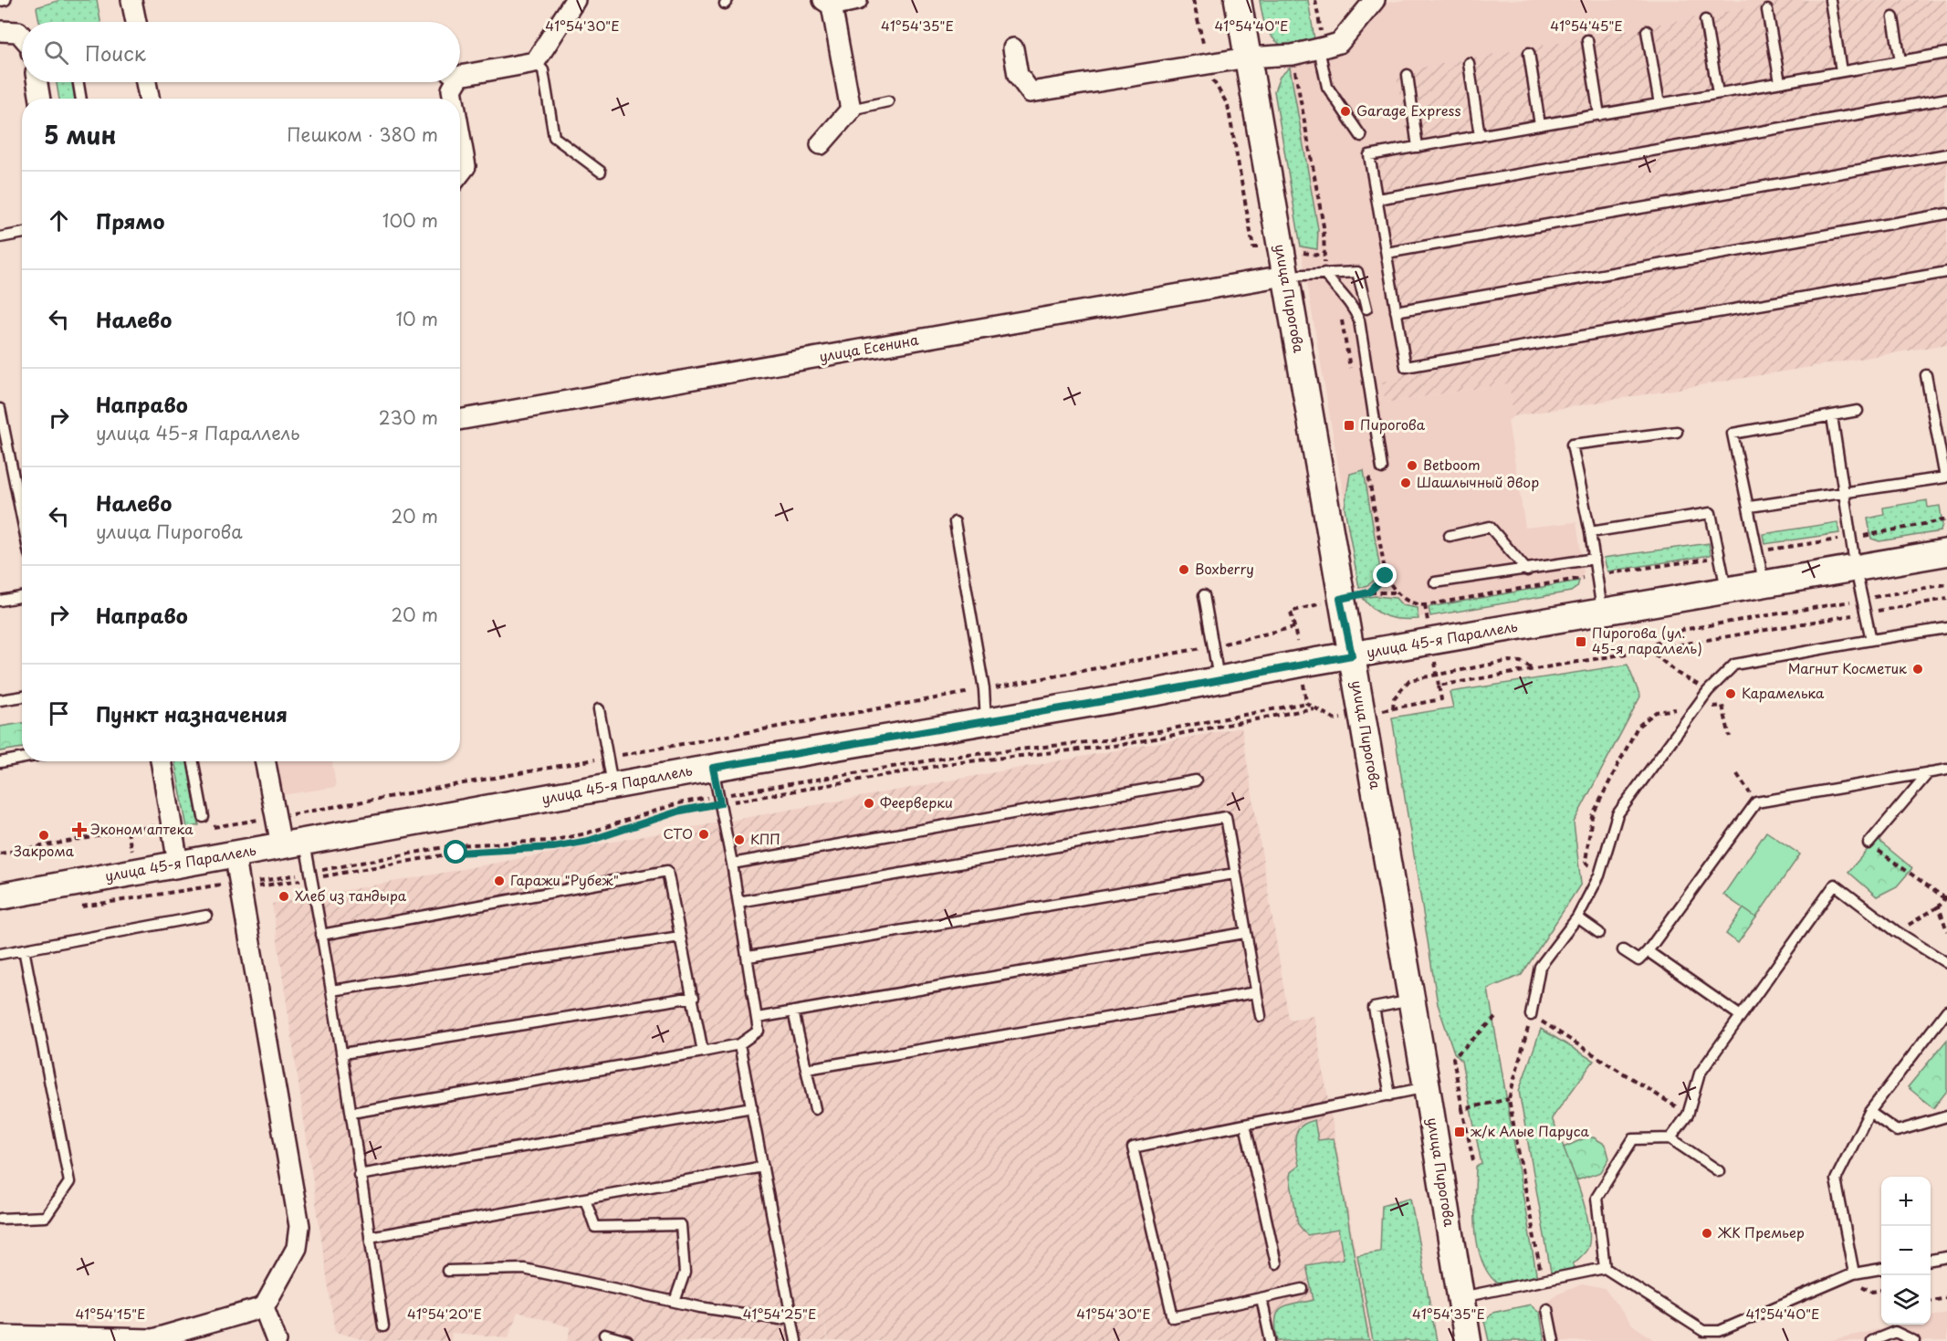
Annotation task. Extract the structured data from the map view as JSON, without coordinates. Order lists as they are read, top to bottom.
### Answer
{
  "streets": {
    "main road": ["улица Пирогова", "улица 45-я Параллель"],
    "street": ["улица Есенина"]
  },
  "crossings": [
    ["улица Пирогова", "улица Есенина"],
    ["улица Пирогова", "улица 45-я Параллель"]
  ],
  "places": {
    "other": [
      "Garage Express",
      "Betboom",
      "Шашлычный двор",
      "Boxberry",
      "Магнит Косметик",
      "Карамелька",
      "Феерверки",
      "СТО",
      "Закрома",
      "КПП",
      "Гаражи \"Рубеж\"",
      "Хлеб из тандыра",
      "ЖК Премьер"
    ],
    "transit": ["Пирогова", "Пирогова (ул. 45-я параллель)", "ж/к Алые Паруса"],
    "health": ["Эконом аптека"]
  },
  "page": {
    "search": "Поиск",
    "heading": ["5 мин", "Пешком · 380 m"],
    "list": [
      ["Прямо", "100 m"],
      ["Налево", "10 m"],
      ["Направо", "улица 45-я Параллель", "230 m"],
      ["Налево", "улица Пирогова", "20 m"],
      ["Направо", "20 m"],
      "Пункт назначения"
    ],
    "map_buttons": ["+", "−"]
  },
  "coordinates": [
    "41°54'30\"E",
    "41°54'35\"E",
    "41°54'40\"E",
    "41°54'45\"E",
    "41°54'15\"E",
    "41°54'20\"E",
    "41°54'25\"E"
  ]
}
